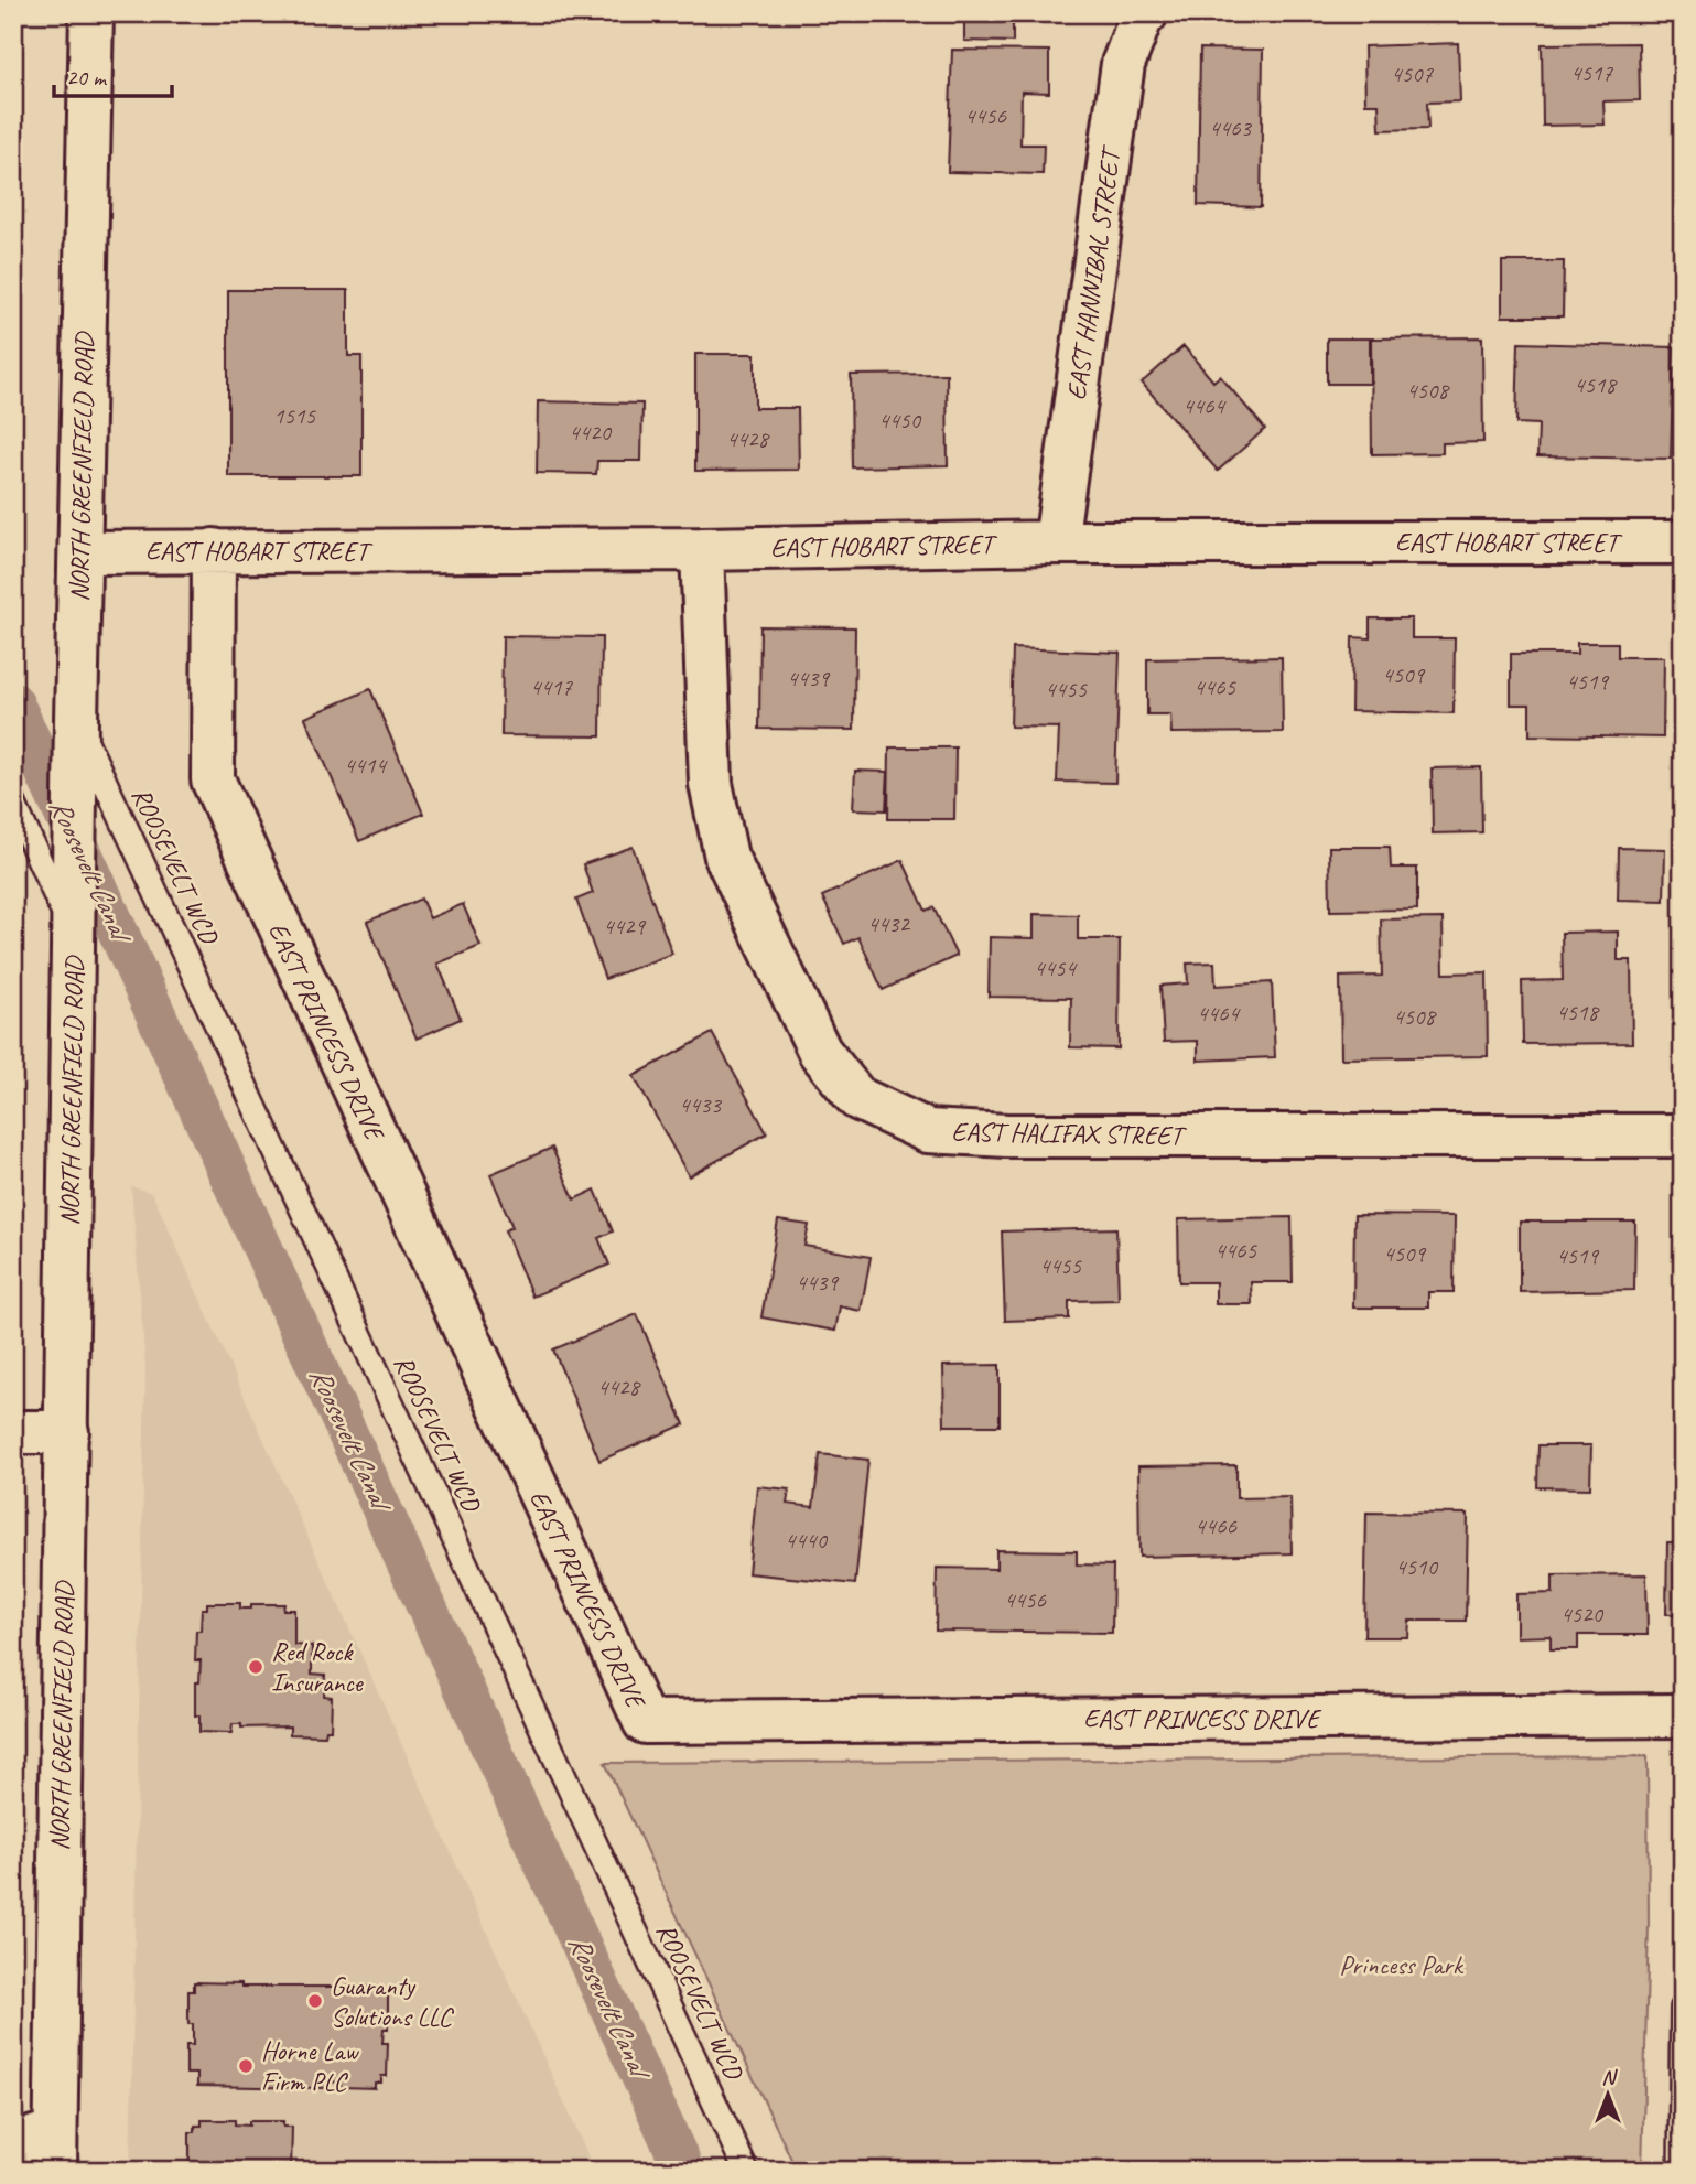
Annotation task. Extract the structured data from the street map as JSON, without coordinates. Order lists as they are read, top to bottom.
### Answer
{
  "streets": {
    "street": [
      "EAST HANNIBAL STREET",
      "NORTH GREENFIELD ROAD",
      "EAST HOBART STREET",
      "EAST PRINCESS DRIVE",
      "EAST HALIFAX STREET"
    ],
    "lane": ["ROOSEVELT WCD"]
  },
  "crossings": [
    ["EAST HANNIBAL STREET", "EAST HOBART STREET"],
    ["NORTH GREENFIELD ROAD", "EAST HOBART STREET"],
    ["NORTH GREENFIELD ROAD", "ROOSEVELT WCD"],
    ["EAST HOBART STREET", "EAST PRINCESS DRIVE"],
    ["EAST HOBART STREET", "EAST HALIFAX STREET"]
  ],
  "water": ["Roosevelt Canal"],
  "parks": ["Princess Park"],
  "places": ["Red Rock Insurance", "Guaranty Solutions LLC", "Horne Law Firm PLC"],
  "house_numbers": [
    "4517",
    "4507",
    "4456",
    "4463",
    "4518",
    "4508",
    "4464",
    "1515",
    "4450",
    "4420",
    "4428",
    "4509",
    "4439",
    "4519",
    "4417",
    "4465",
    "4455",
    "4414",
    "4432",
    "4429",
    "4454",
    "4518",
    "4464",
    "4508",
    "4433",
    "4465",
    "4509",
    "4519",
    "4455",
    "4439",
    "4428",
    "4466",
    "4440",
    "4510",
    "4456",
    "4520"
  ],
  "scale_bar": "20 m",
  "north": "top"
}
